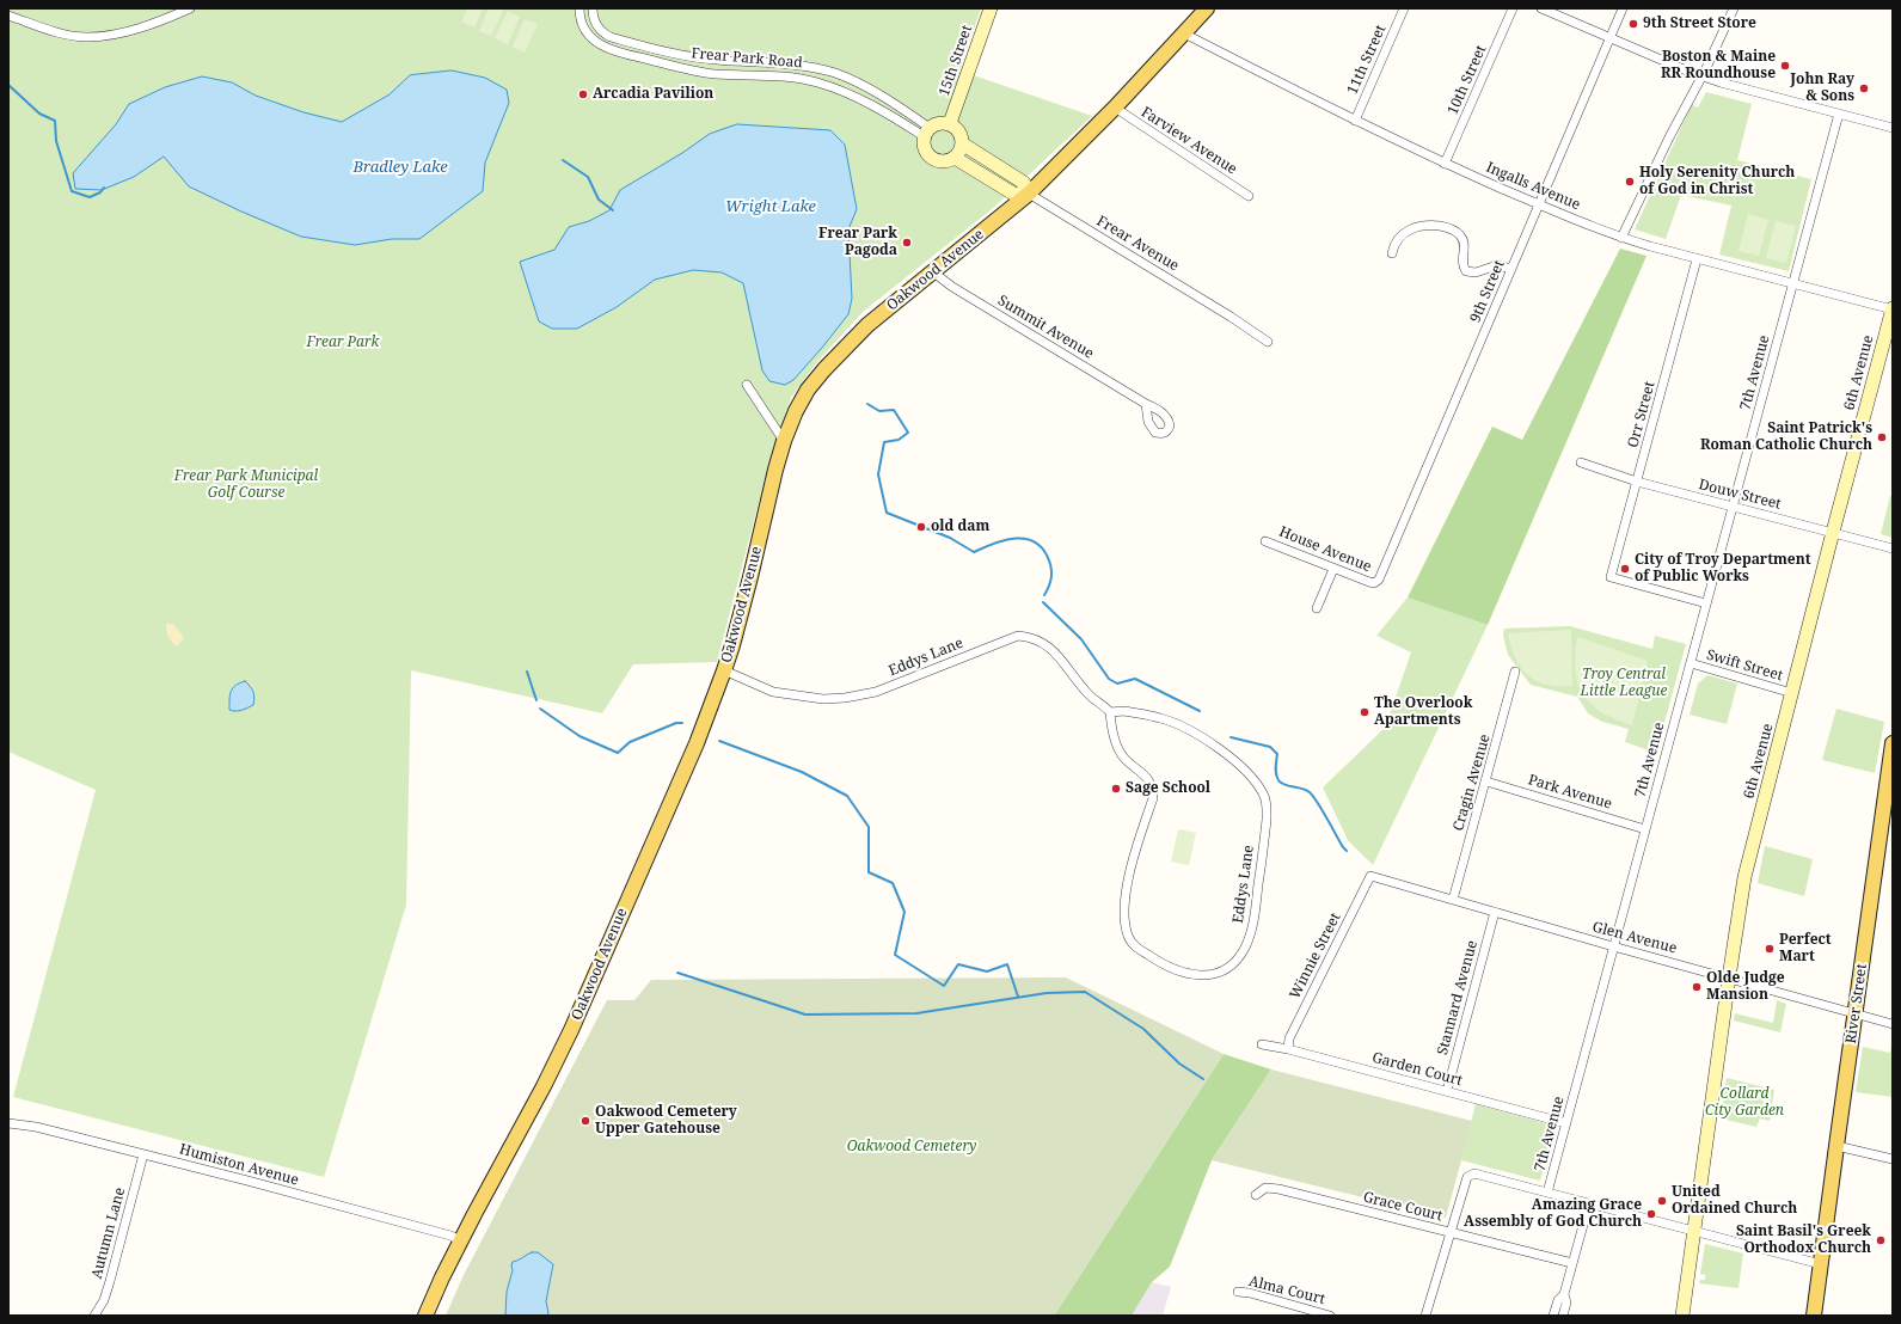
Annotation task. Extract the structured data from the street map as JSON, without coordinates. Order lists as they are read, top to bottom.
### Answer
{
  "streets": {
    "main road": ["Oakwood Avenue", "River Street"],
    "street": [
      "Frear Park Road",
      "11th Street",
      "15th Street",
      "10th Street",
      "Farview Avenue",
      "Ingalls Avenue",
      "Frear Avenue",
      "9th Street",
      "Summit Avenue",
      "7th Avenue",
      "6th Avenue",
      "Orr Street",
      "Douw Street",
      "House Avenue",
      "Eddys Lane",
      "Swift Street",
      "Cragin Avenue",
      "Park Avenue",
      "Glen Avenue",
      "Winnie Street",
      "Stannard Avenue",
      "Garden Court",
      "Humiston Avenue",
      "Grace Court",
      "Autumn Lane",
      "Alma Court"
    ]
  },
  "crossings": [
    ["Frear Park Road", "15th Street"],
    ["11th Street", "Ingalls Avenue"],
    ["10th Street", "Ingalls Avenue"],
    ["Farview Avenue", "Oakwood Avenue"],
    ["Ingalls Avenue", "Oakwood Avenue"],
    ["Ingalls Avenue", "9th Street"],
    ["Ingalls Avenue", "7th Avenue"],
    ["Ingalls Avenue", "6th Avenue"],
    ["Ingalls Avenue", "Orr Street"],
    ["Frear Avenue", "Oakwood Avenue"],
    ["Oakwood Avenue", "Summit Avenue"],
    ["Oakwood Avenue", "Eddys Lane"],
    ["Oakwood Avenue", "Humiston Avenue"],
    ["9th Street", "House Avenue"],
    ["7th Avenue", "Orr Street"],
    ["7th Avenue", "Douw Street"],
    ["7th Avenue", "Swift Street"],
    ["7th Avenue", "Park Avenue"],
    ["7th Avenue", "Glen Avenue"],
    ["7th Avenue", "Garden Court"],
    ["6th Avenue", "Douw Street"],
    ["6th Avenue", "Swift Street"],
    ["6th Avenue", "Glen Avenue"],
    ["Orr Street", "Douw Street"],
    ["Cragin Avenue", "Park Avenue"],
    ["Cragin Avenue", "Glen Avenue"],
    ["Glen Avenue", "Winnie Street"],
    ["Glen Avenue", "Stannard Avenue"],
    ["Glen Avenue", "River Street"],
    ["Winnie Street", "Garden Court"],
    ["Stannard Avenue", "Garden Court"],
    ["Humiston Avenue", "Autumn Lane"]
  ],
  "water": ["Bradley Lake", "Wright Lake"],
  "parks": [
    "Frear Park",
    "Frear Park Municipal Golf Course",
    "Troy Central Little League",
    "Collard City Garden",
    "Oakwood Cemetery"
  ],
  "places": [
    "9th Street Store",
    "Boston & Maine RR Roundhouse",
    "John Ray & Sons",
    "Arcadia Pavilion",
    "Holy Serenity Church of God in Christ",
    "Frear Park Pagoda",
    "Saint Patrick's Roman Catholic Church",
    "old dam",
    "City of Troy Department of Public Works",
    "The Overlook Apartments",
    "Sage School",
    "Perfect Mart",
    "Olde Judge Mansion",
    "Oakwood Cemetery Upper Gatehouse",
    "United Ordained Church",
    "Amazing Grace Assembly of God Church",
    "Saint Basil's Greek Orthodox Church"
  ]
}
